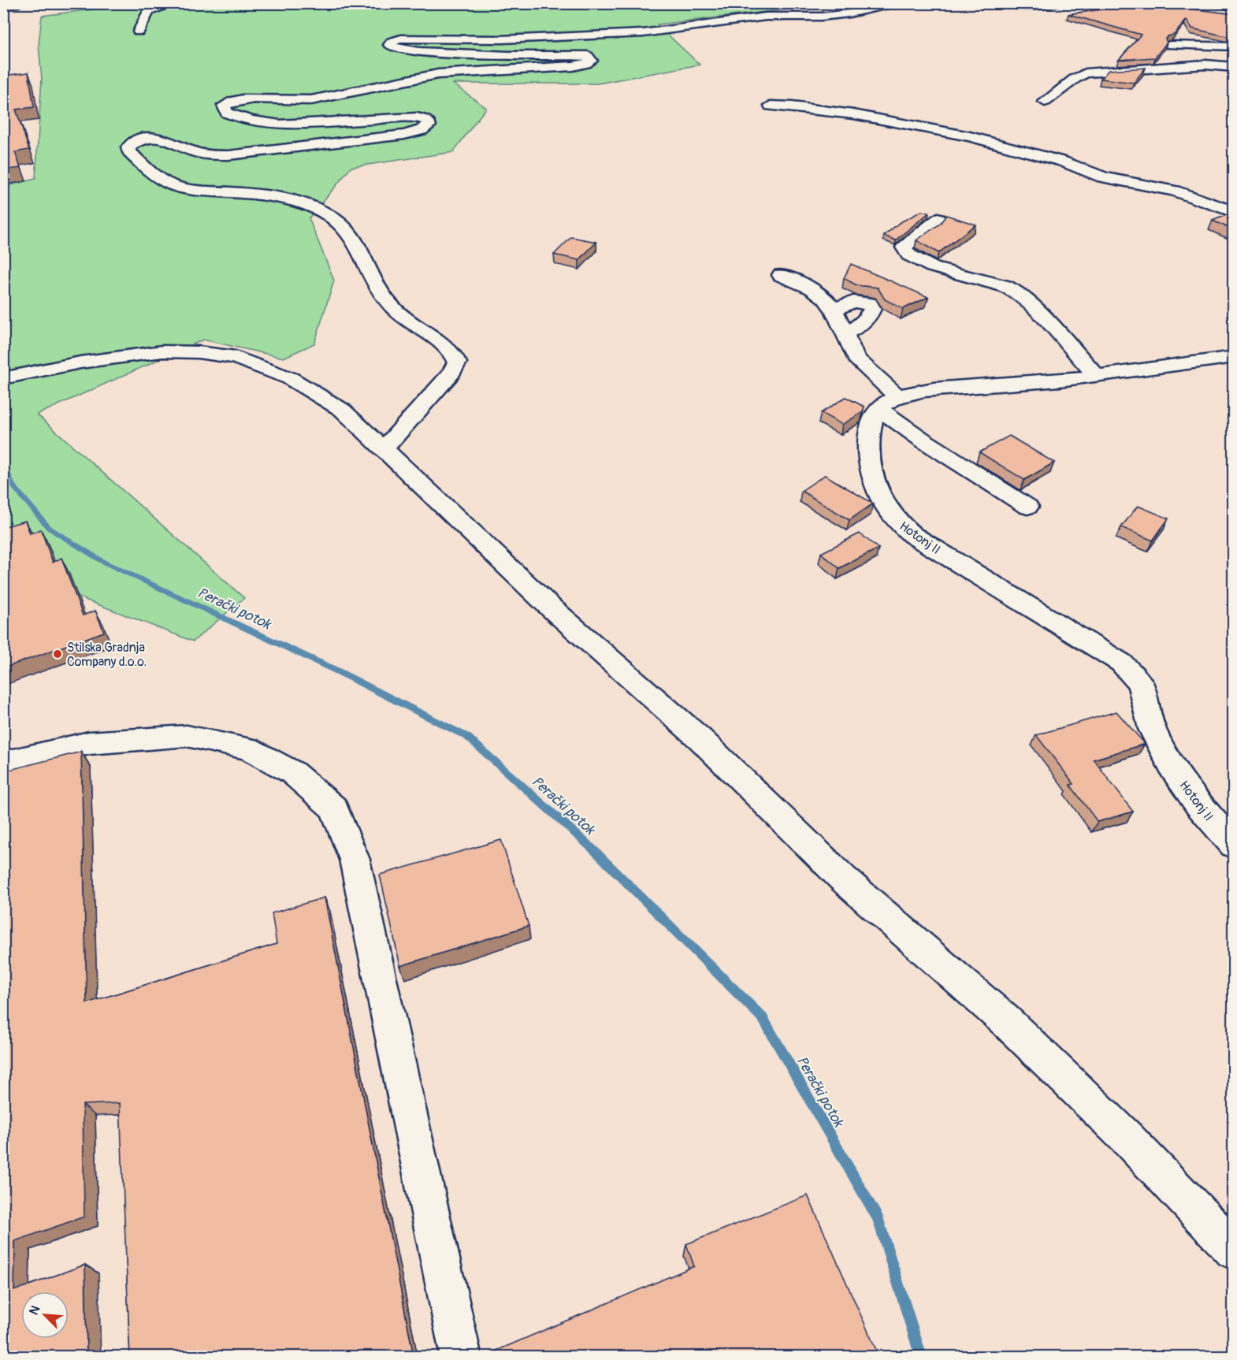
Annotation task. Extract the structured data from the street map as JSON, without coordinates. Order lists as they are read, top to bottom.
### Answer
{
  "streets": {
    "street": ["Hotonj II"]
  },
  "water": ["Perački potok"],
  "places": ["Stilska Gradnja Company d.o.o."],
  "north": "top left"
}
